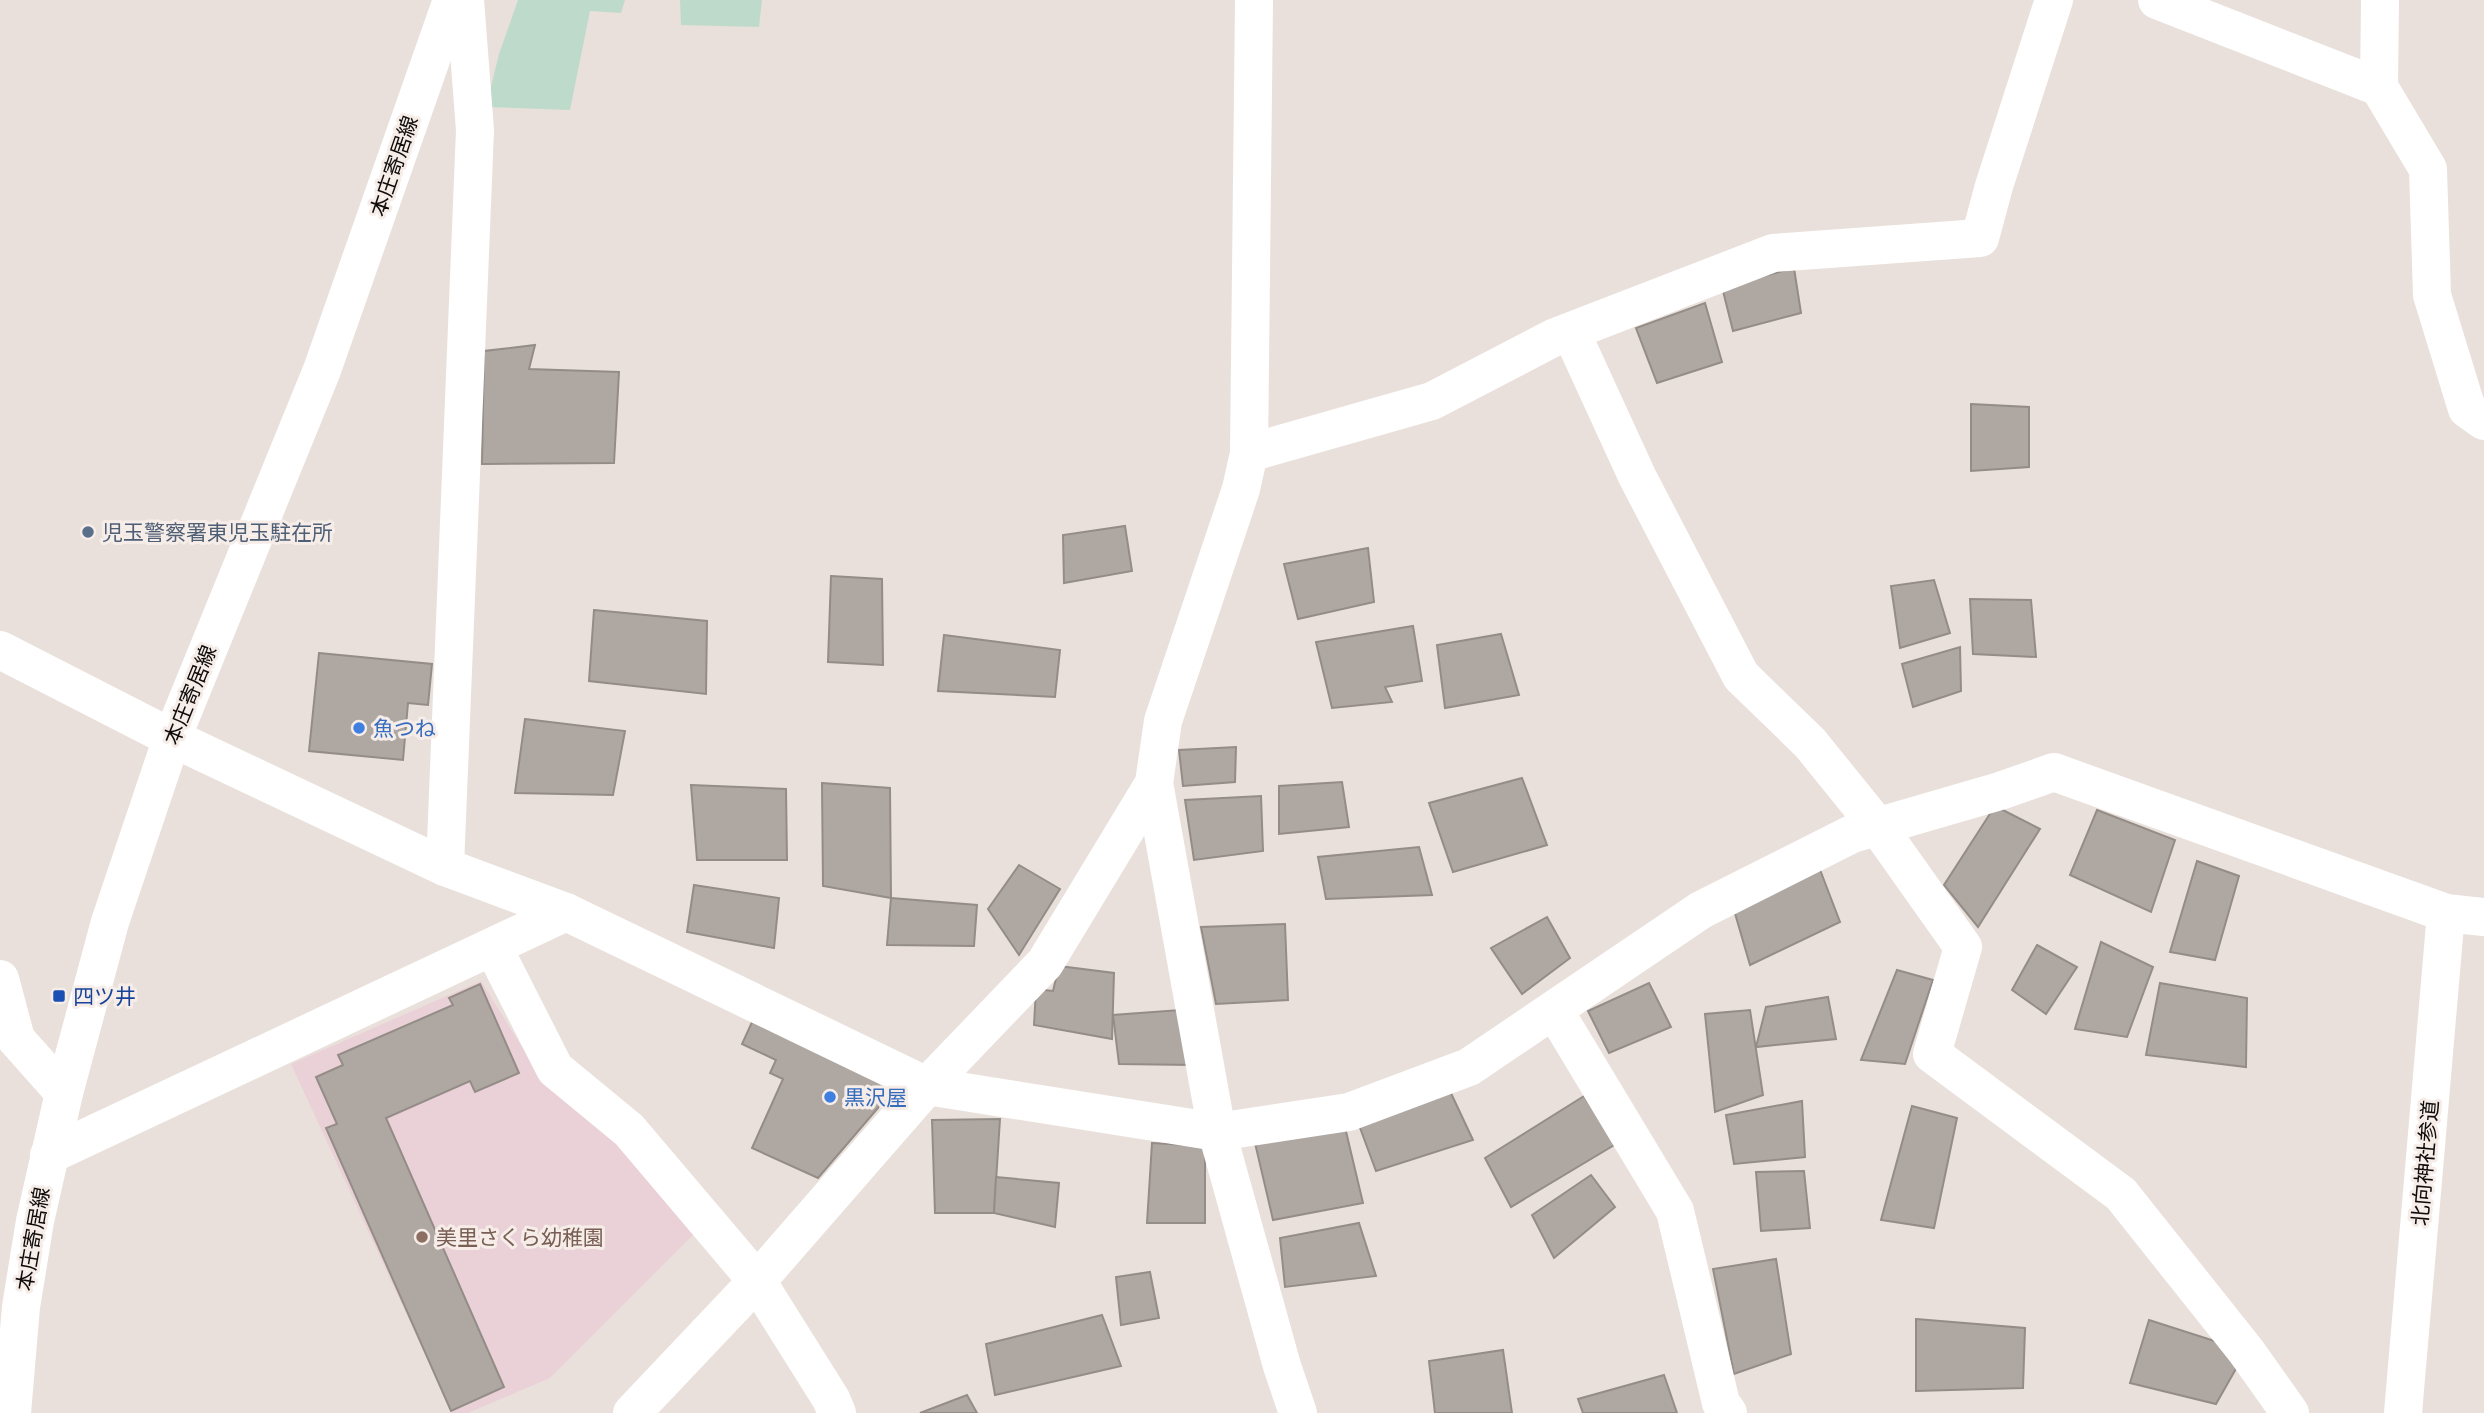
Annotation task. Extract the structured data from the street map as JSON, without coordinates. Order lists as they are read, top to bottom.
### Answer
{
  "streets": {
    "street": ["本庄寄居線", "北向神社参道"]
  },
  "places": {
    "other": [
      "児玉警察署東児玉駐在所",
      "魚つね",
      "黒沢屋",
      "美里さくら幼稚園"
    ],
    "transit": ["四ツ井"]
  }
}
